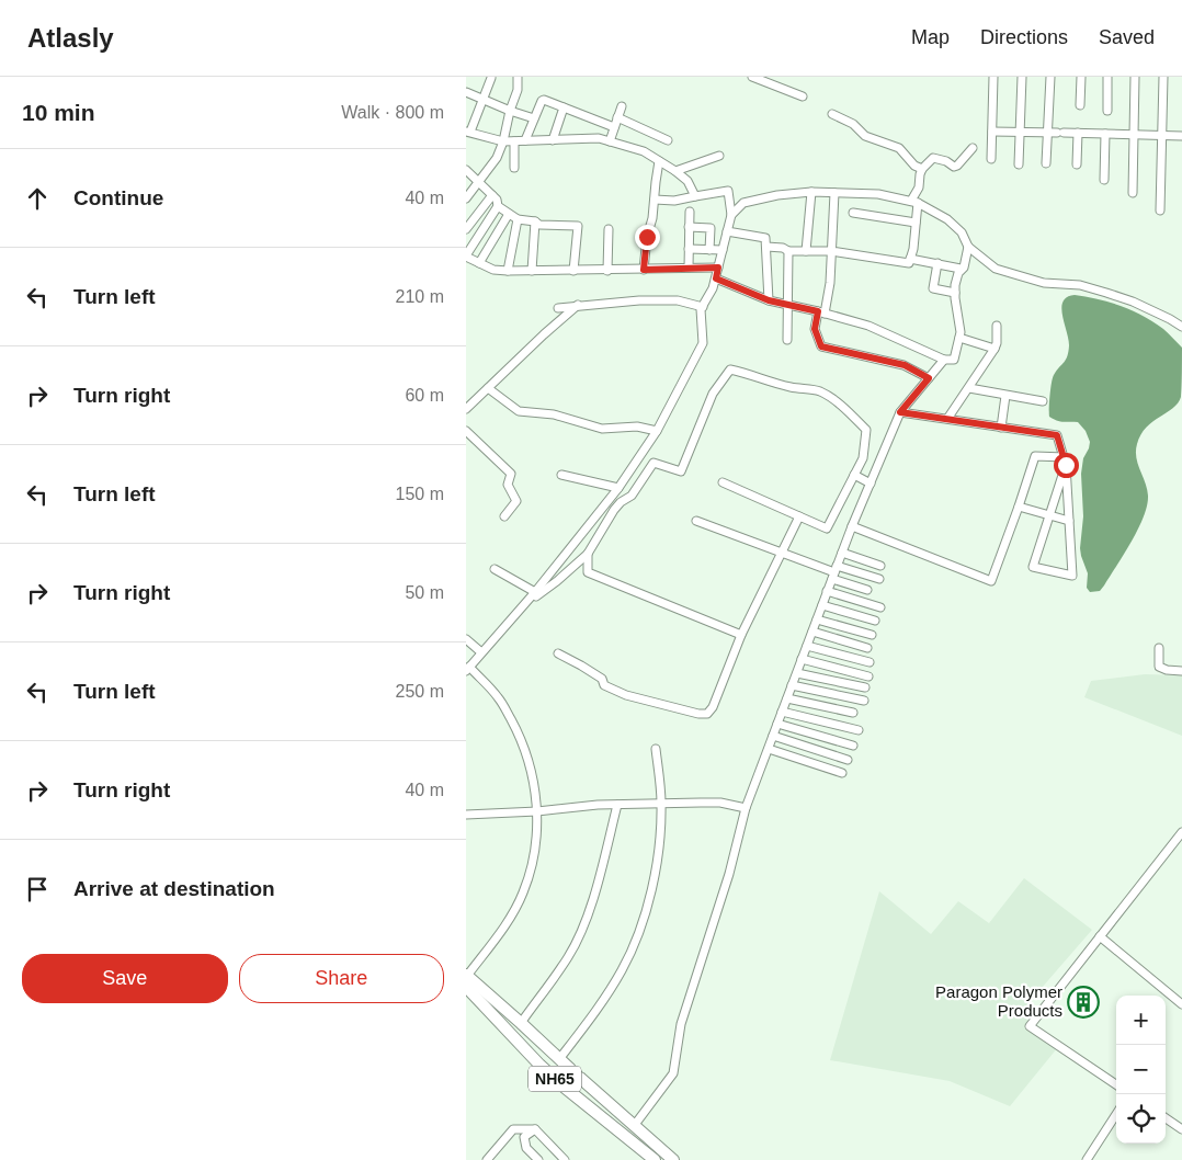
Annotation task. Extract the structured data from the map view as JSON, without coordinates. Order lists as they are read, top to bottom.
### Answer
{
  "streets": {
    "highway": ["NH65"]
  },
  "places": {
    "building": ["Paragon Polymer Products"]
  },
  "page": {
    "header": "Atlasly",
    "nav": ["Map", "Directions", "Saved"],
    "heading": ["10 min", "Walk · 800 m"],
    "list": [
      ["Continue", "40 m"],
      ["Turn left", "210 m"],
      ["Turn right", "60 m"],
      ["Turn left", "150 m"],
      ["Turn right", "50 m"],
      ["Turn left", "250 m"],
      ["Turn right", "40 m"],
      "Arrive at destination"
    ],
    "buttons": ["Save", "Share"],
    "map_buttons": ["+", "−"]
  }
}
